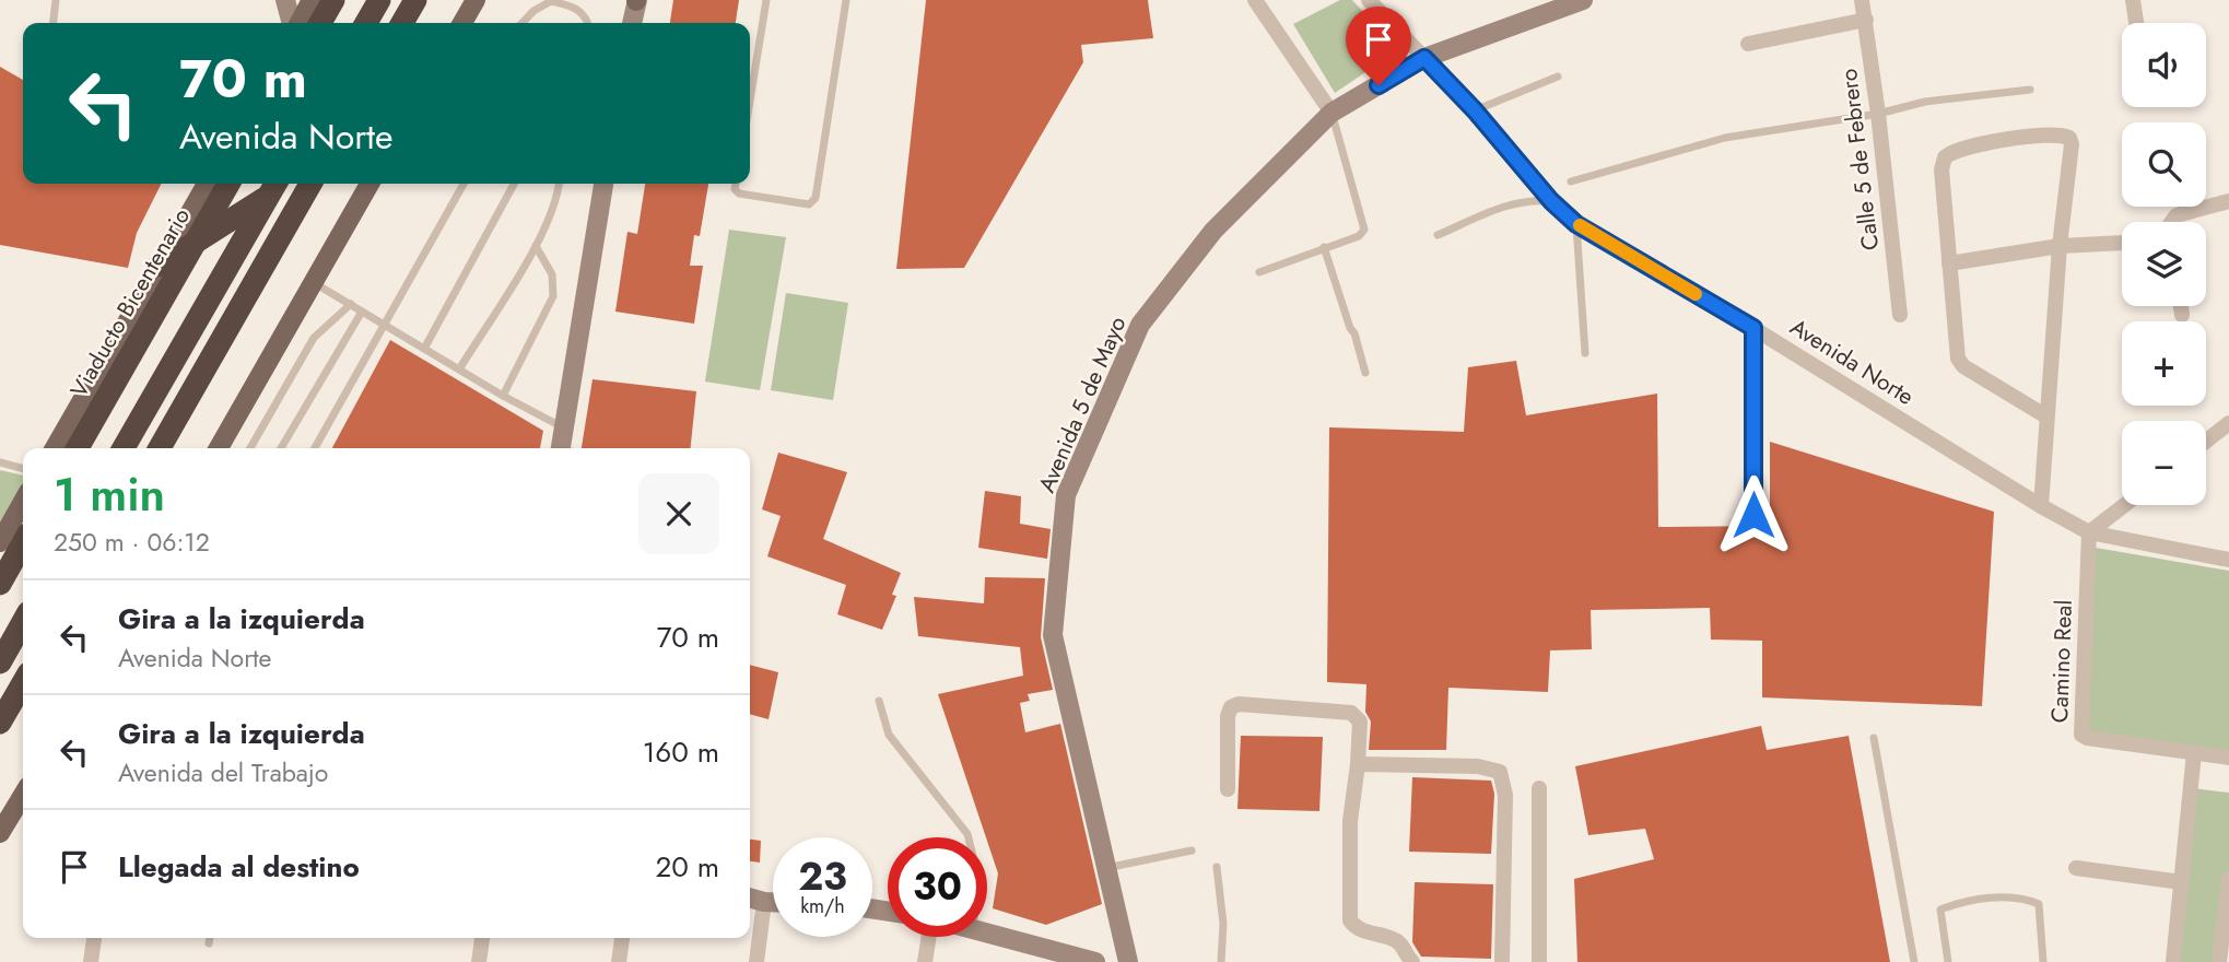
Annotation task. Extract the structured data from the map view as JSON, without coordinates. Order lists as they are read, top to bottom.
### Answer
{
  "streets": {
    "highway": ["Viaducto Bicentenario"],
    "street": [
      "Calle 5 de Febrero",
      "Avenida Norte",
      "Avenida 5 de Mayo",
      "Camino Real"
    ]
  },
  "crossings": [
    ["Avenida Norte", "Avenida 5 de Mayo"],
    ["Avenida Norte", "Camino Real"]
  ],
  "page": {
    "map_buttons": ["+", "−"],
    "turn": ["70 m", "Avenida Norte"],
    "heading": ["1 min", "250 m · 06:12"],
    "list": [
      {
        "name": "Gira a la izquierda",
        "note": "Avenida Norte",
        "value": "70 m"
      },
      {
        "name": "Gira a la izquierda",
        "note": "Avenida del Trabajo",
        "value": "160 m"
      },
      {
        "name": "Llegada al destino",
        "value": "20 m"
      }
    ],
    "speed": "23 km/h",
    "limit": "30"
  }
}
